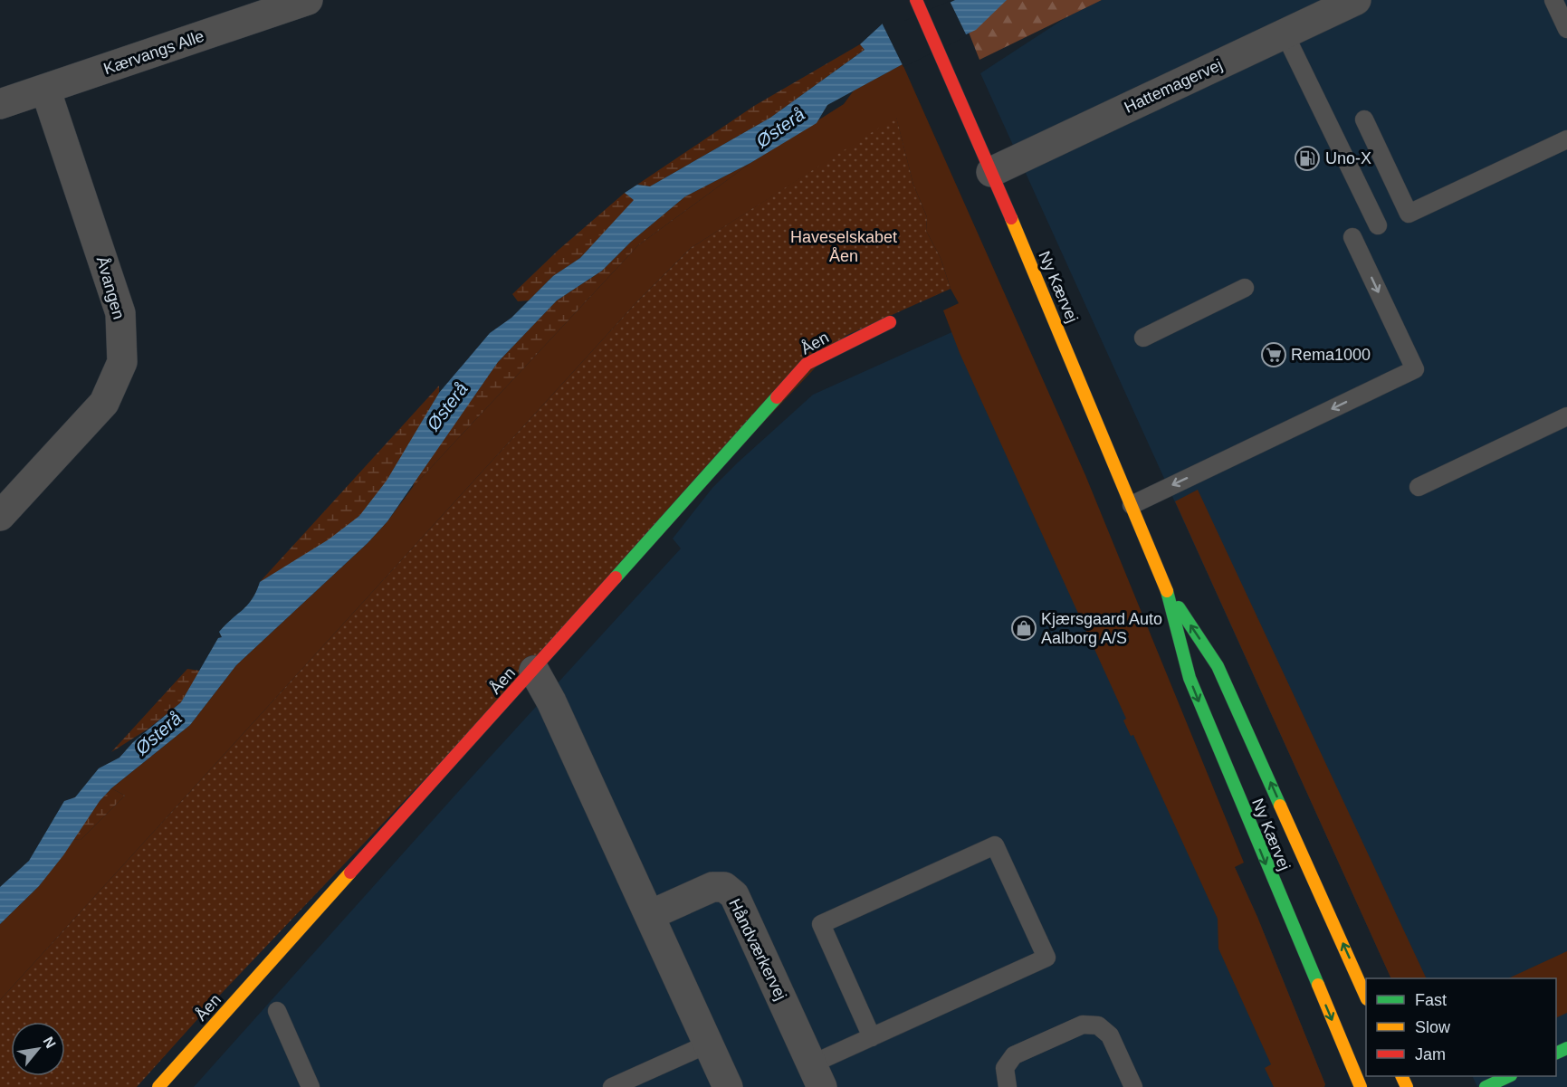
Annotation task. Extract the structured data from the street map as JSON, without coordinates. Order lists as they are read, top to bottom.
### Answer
{
  "streets": {
    "street": [
      "Kærvangs Alle",
      "Hattemagervej",
      "Ny Kærvej",
      "Åvangen",
      "Åen",
      "Håndværkervej"
    ]
  },
  "crossings": [
    ["Kærvangs Alle", "Åvangen"],
    ["Hattemagervej", "Ny Kærvej"]
  ],
  "water": ["Østerå"],
  "parks": ["Haveselskabet Åen"],
  "places": {
    "fuel station": ["Uno-X"],
    "supermarket": ["Rema1000"],
    "shop": ["Kjærsgaard Auto Aalborg A/S"]
  },
  "legend": ["Fast", "Slow", "Jam"],
  "north": "top right"
}
